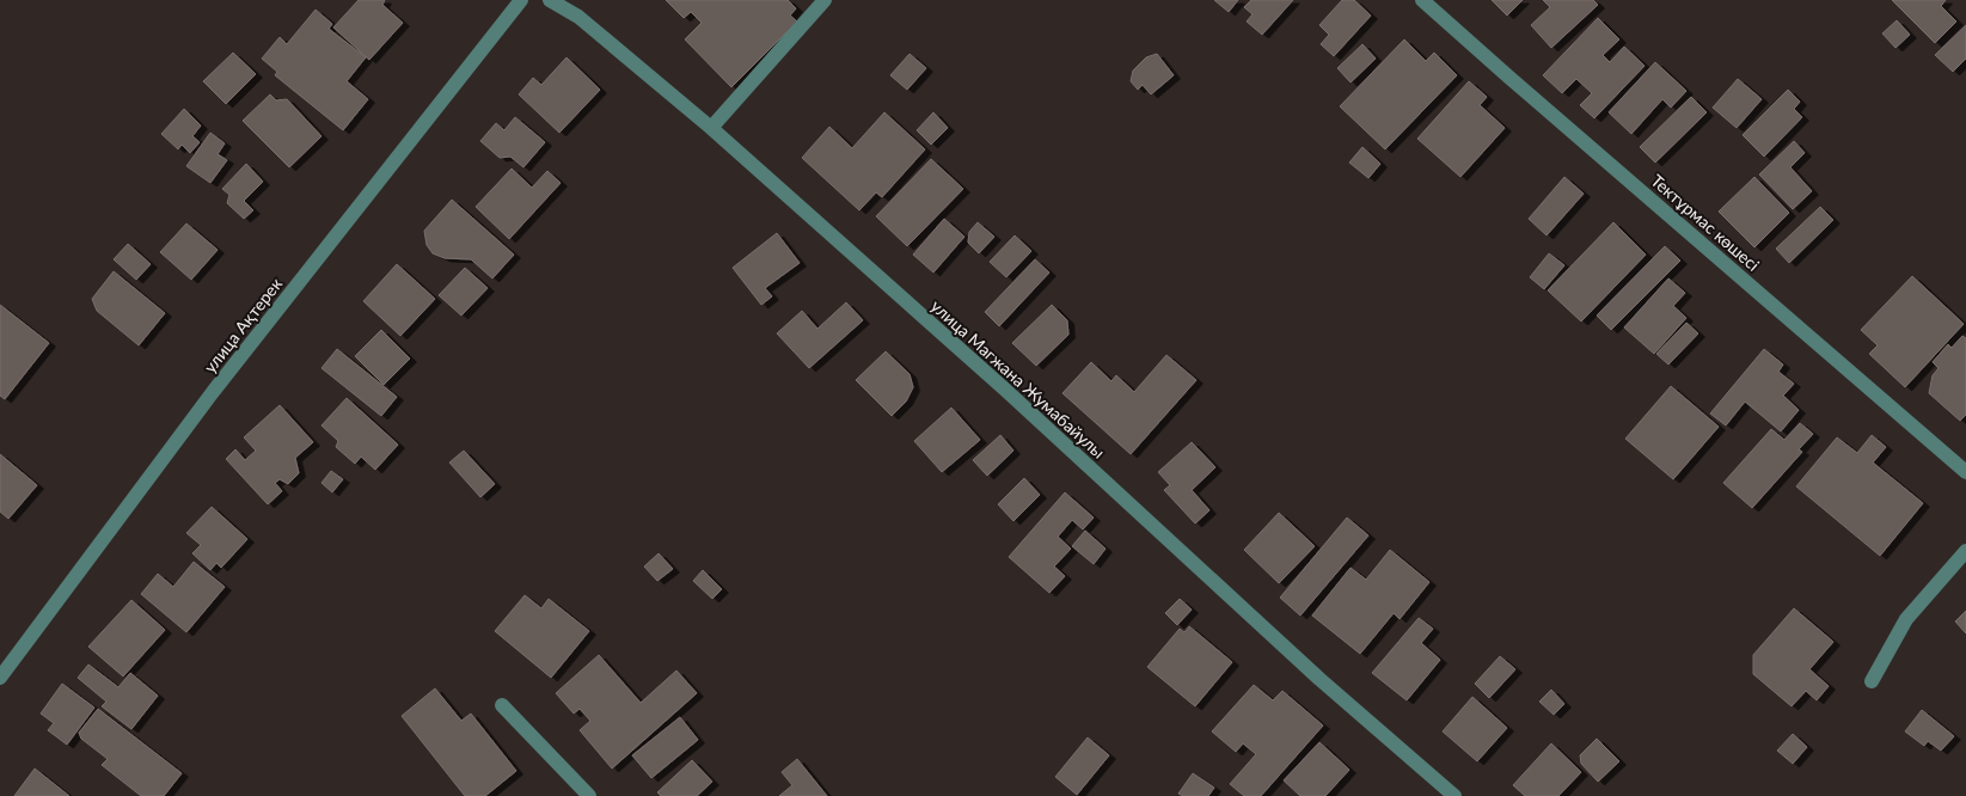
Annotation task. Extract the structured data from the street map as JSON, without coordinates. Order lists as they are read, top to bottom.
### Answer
{
  "streets": {
    "street": ["Тектұрмас көшесі", "улица Ақтерек", "улица Магжана Жумабайулы"]
  }
}
